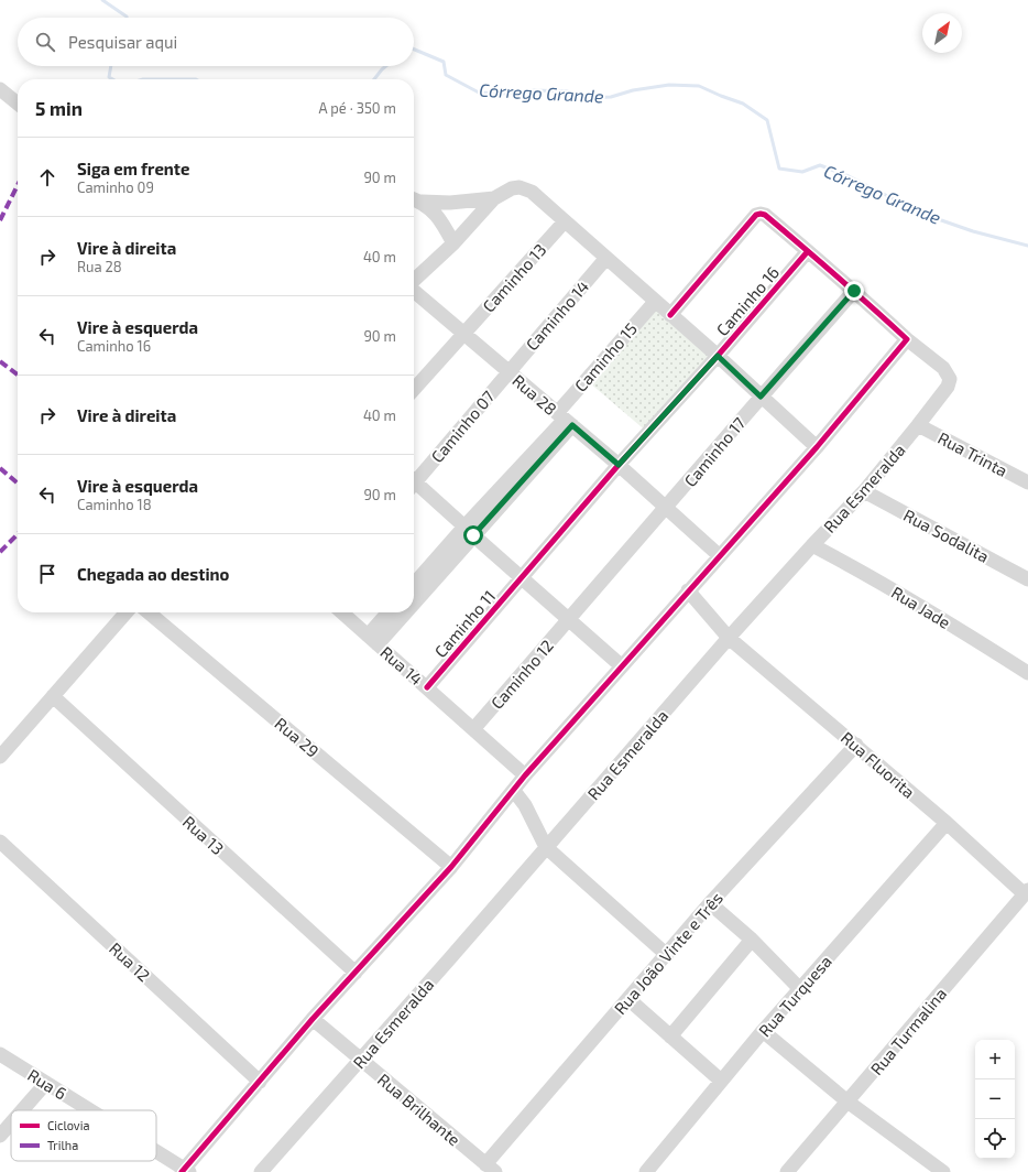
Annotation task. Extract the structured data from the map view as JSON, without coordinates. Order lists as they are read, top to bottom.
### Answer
{
  "streets": {
    "street": [
      "Caminho 13",
      "Caminho 16",
      "Caminho 14",
      "Caminho 15",
      "Rua 28",
      "Caminho 07",
      "Caminho 17",
      "Rua Trinta",
      "Rua Esmeralda",
      "Rua Sodalita",
      "Rua Jade",
      "Caminho 11",
      "Rua 14",
      "Caminho 12",
      "Rua 29",
      "Rua Fluorita",
      "Rua 13",
      "Rua João Vinte e Três",
      "Rua 12",
      "Rua Turquesa",
      "Rua Turmalina",
      "Rua 6",
      "Rua Brilhante"
    ]
  },
  "crossings": [
    ["Caminho 13", "Rua 28"],
    ["Caminho 16", "Rua 28"],
    ["Caminho 16", "Caminho 11"],
    ["Caminho 14", "Rua 28"],
    ["Caminho 14", "Caminho 07"],
    ["Caminho 15", "Rua 28"],
    ["Rua 28", "Caminho 07"],
    ["Rua 28", "Caminho 17"],
    ["Caminho 17", "Caminho 12"],
    ["Rua Trinta", "Rua Esmeralda"],
    ["Rua Esmeralda", "Rua Sodalita"],
    ["Rua Esmeralda", "Rua Jade"],
    ["Rua Esmeralda", "Rua Fluorita"],
    ["Rua Esmeralda", "Rua Brilhante"],
    ["Caminho 11", "Rua 14"],
    ["Rua 14", "Caminho 12"],
    ["Rua Fluorita", "Rua João Vinte e Três"],
    ["Rua Fluorita", "Rua Turquesa"],
    ["Rua Fluorita", "Rua Turmalina"],
    ["Rua João Vinte e Três", "Rua Brilhante"]
  ],
  "water": ["Córrego Grande"],
  "legend": ["Ciclovia", "Trilha"],
  "north": "top right",
  "page": {
    "search": "Pesquisar aqui",
    "heading": ["5 min", "A pé · 350 m"],
    "list": [
      ["Siga em frente", "Caminho 09", "90 m"],
      ["Vire à direita", "Rua 28", "40 m"],
      ["Vire à esquerda", "Caminho 16", "90 m"],
      ["Vire à direita", "40 m"],
      ["Vire à esquerda", "Caminho 18", "90 m"],
      "Chegada ao destino"
    ],
    "map_buttons": ["+", "−"]
  }
}
